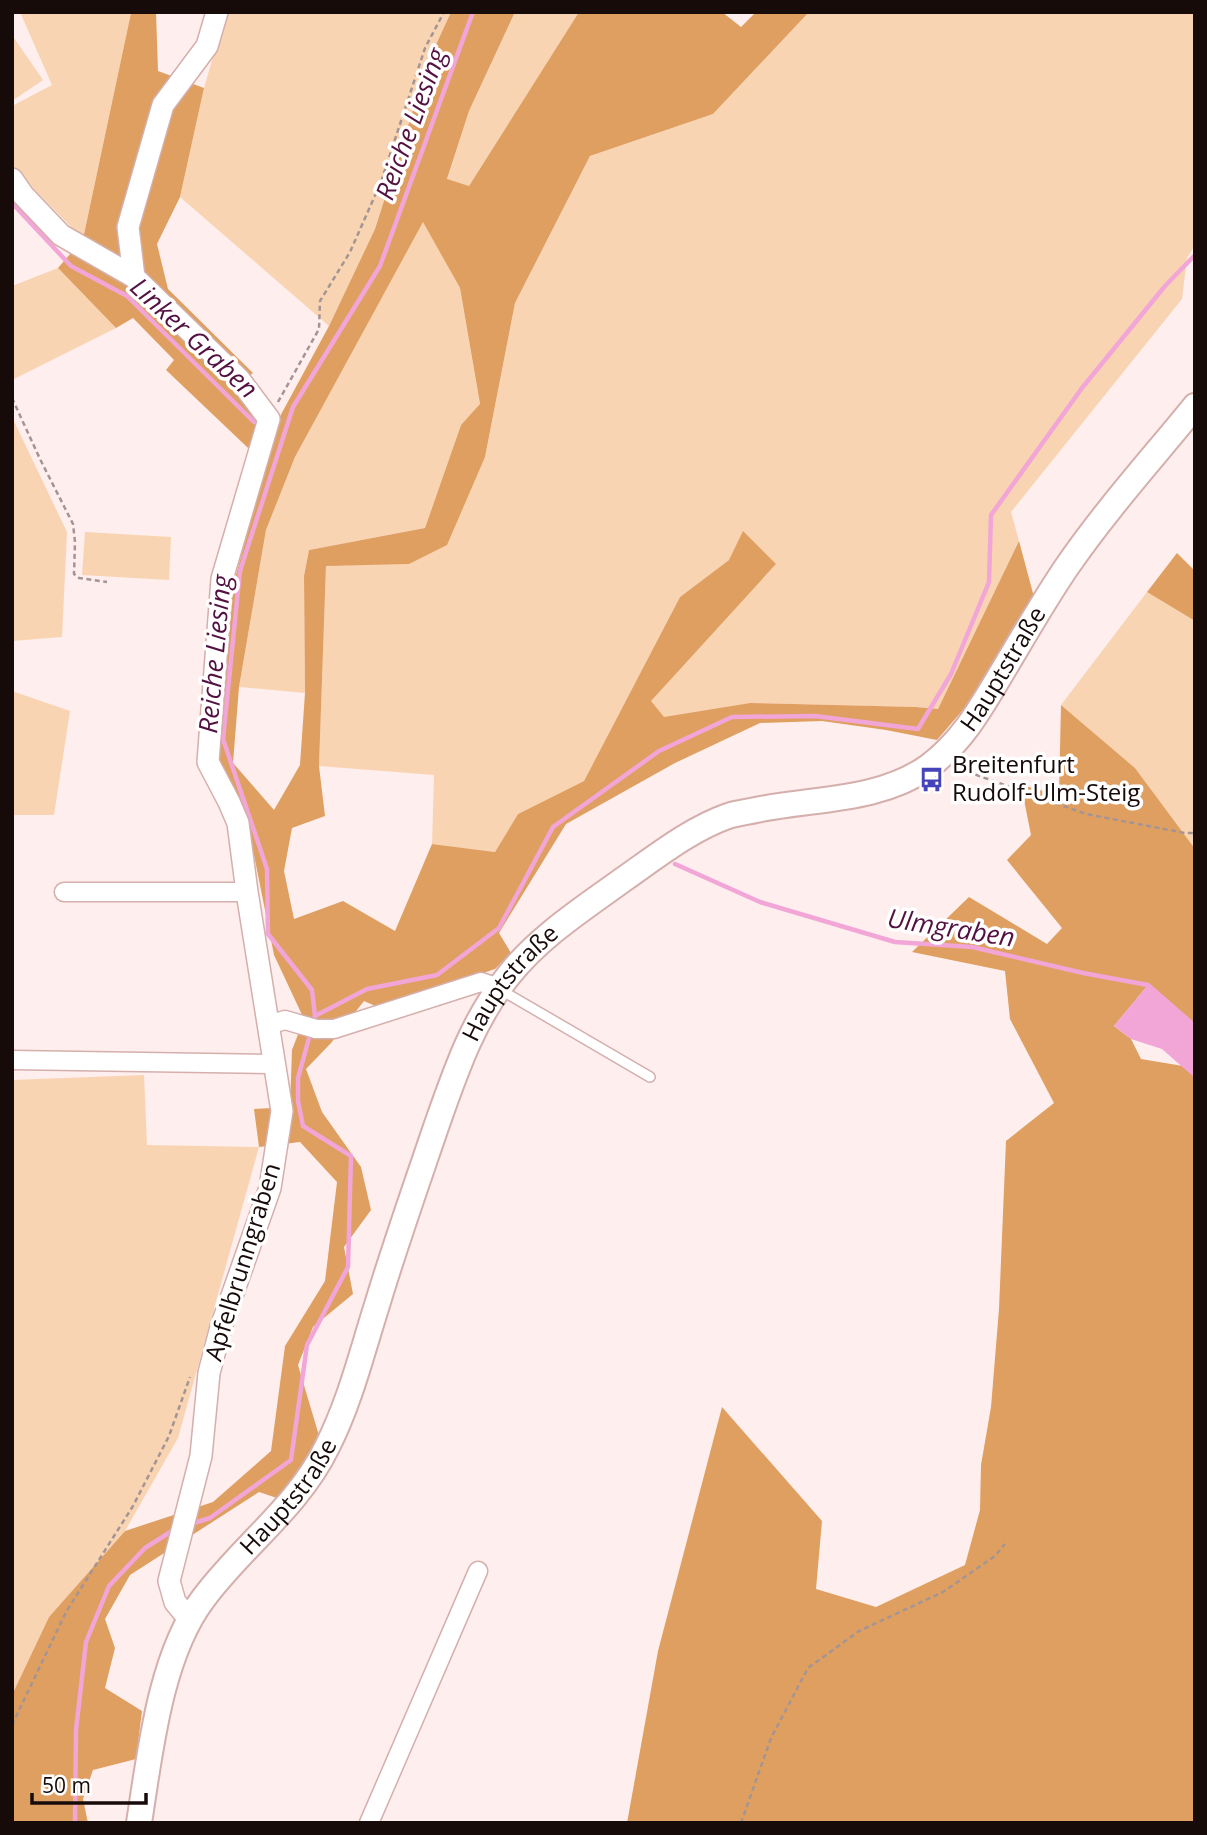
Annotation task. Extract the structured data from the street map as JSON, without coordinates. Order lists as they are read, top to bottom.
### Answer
{
  "streets": {
    "main road": ["Hauptstraße"],
    "street": ["Apfelbrunngraben"]
  },
  "crossings": [
    ["Hauptstraße", "Apfelbrunngraben"]
  ],
  "water": ["Reiche Liesing", "Linker Graben", "Ulmgraben"],
  "places": {
    "bus stop": ["Breitenfurt Rudolf-Ulm-Steig"]
  },
  "scale_bar": "50 m"
}
